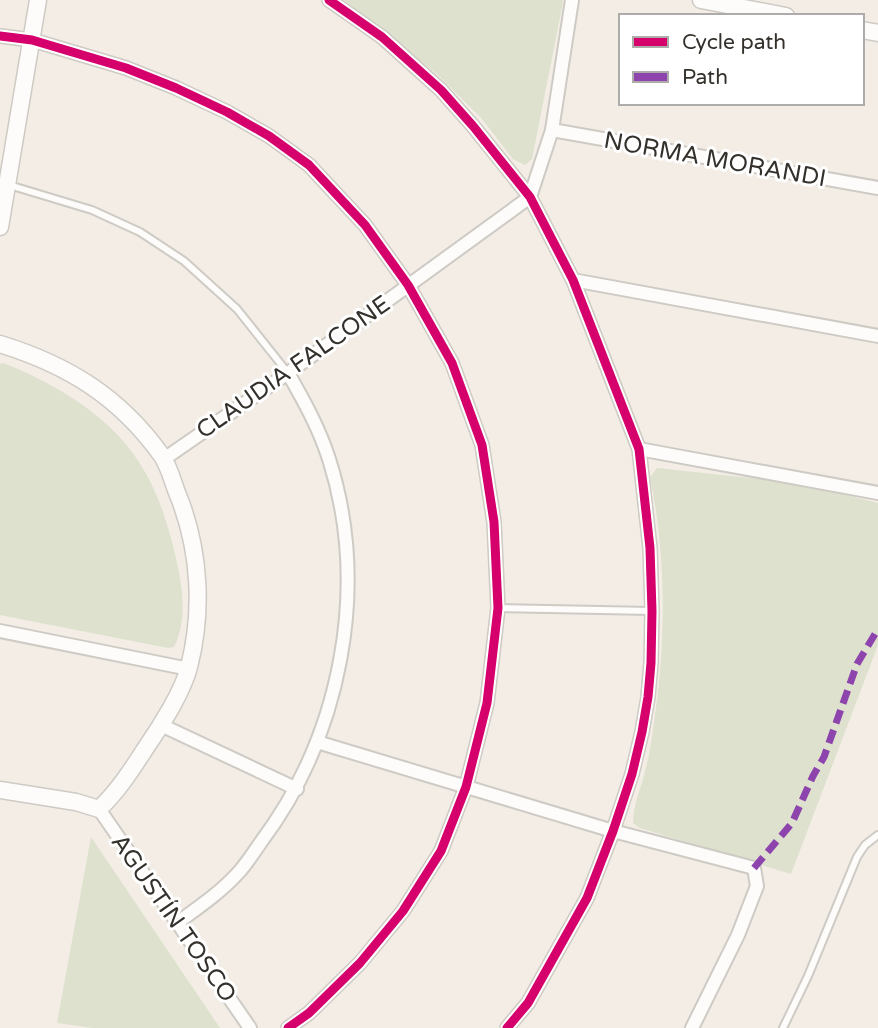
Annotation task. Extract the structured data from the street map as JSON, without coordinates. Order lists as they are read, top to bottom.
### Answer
{
  "streets": {
    "street": ["NORMA MORANDI", "CLAUDIA FALCONE", "AGUSTÍN TOSCO"]
  },
  "legend": ["Cycle path", "Path"]
}
